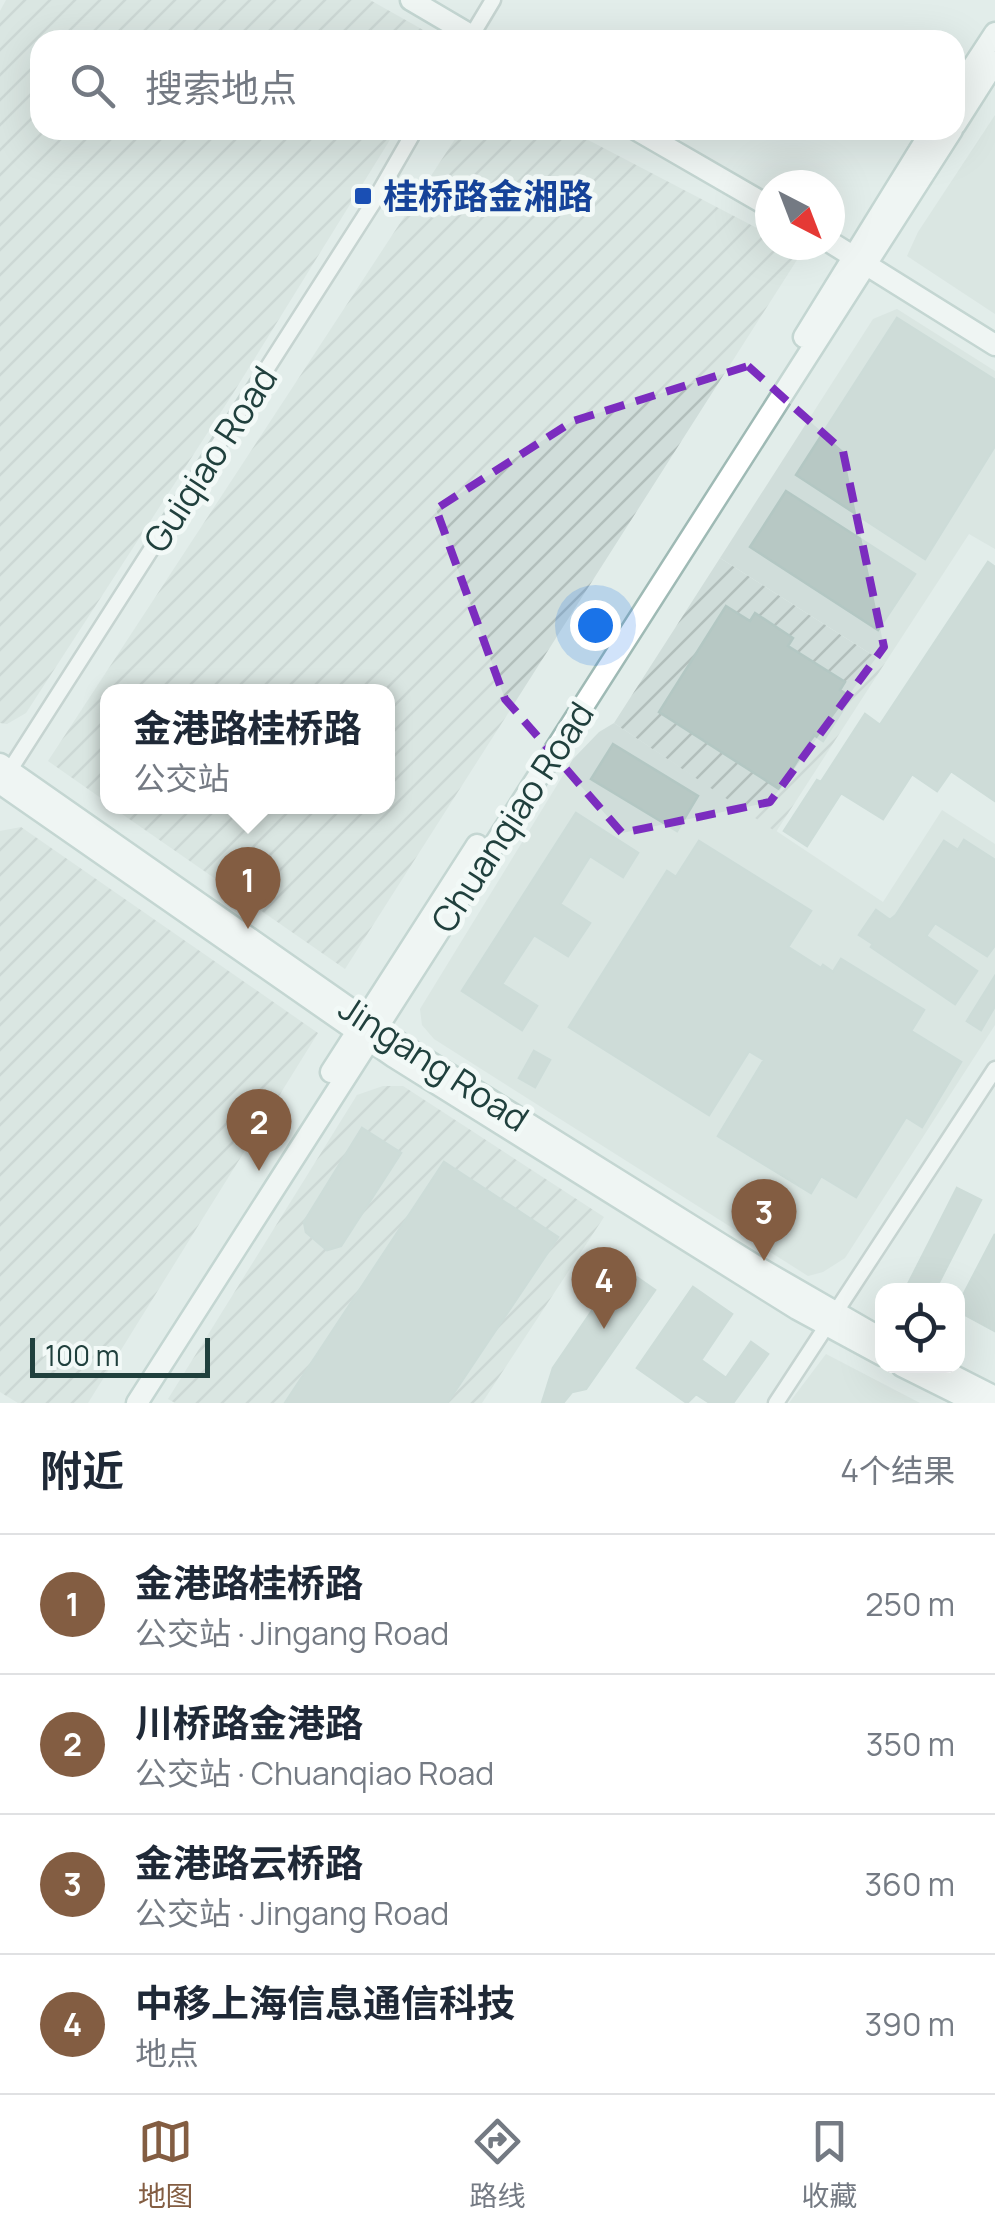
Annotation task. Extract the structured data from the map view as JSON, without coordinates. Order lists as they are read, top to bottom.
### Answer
{
  "streets": {
    "street": ["Guiqiao Road", "Chuanqiao Road", "Jingang Road"]
  },
  "crossings": [
    ["Guiqiao Road", "Jingang Road"],
    ["Chuanqiao Road", "Jingang Road"]
  ],
  "places": {
    "transit": ["桂桥路金湘路"]
  },
  "scale_bar": "100 m",
  "north": "bottom right",
  "page": {
    "search": "搜索地点",
    "popup": ["金港路桂桥路", "公交站"],
    "pins": [
      "1",
      "2",
      "3",
      "4"
    ],
    "scale": "100 m",
    "heading": ["附近", "4个结果"],
    "list": [
      {
        "mark": "1",
        "name": "金港路桂桥路",
        "note": "公交站 · Jingang Road",
        "value": "250 m"
      },
      {
        "mark": "2",
        "name": "川桥路金港路",
        "note": "公交站 · Chuanqiao Road",
        "value": "350 m"
      },
      {
        "mark": "3",
        "name": "金港路云桥路",
        "note": "公交站 · Jingang Road",
        "value": "360 m"
      },
      {
        "mark": "4",
        "name": "中移上海信息通信科技",
        "note": "地点",
        "value": "390 m"
      }
    ],
    "nav": ["地图", "路线", "收藏"]
  }
}
